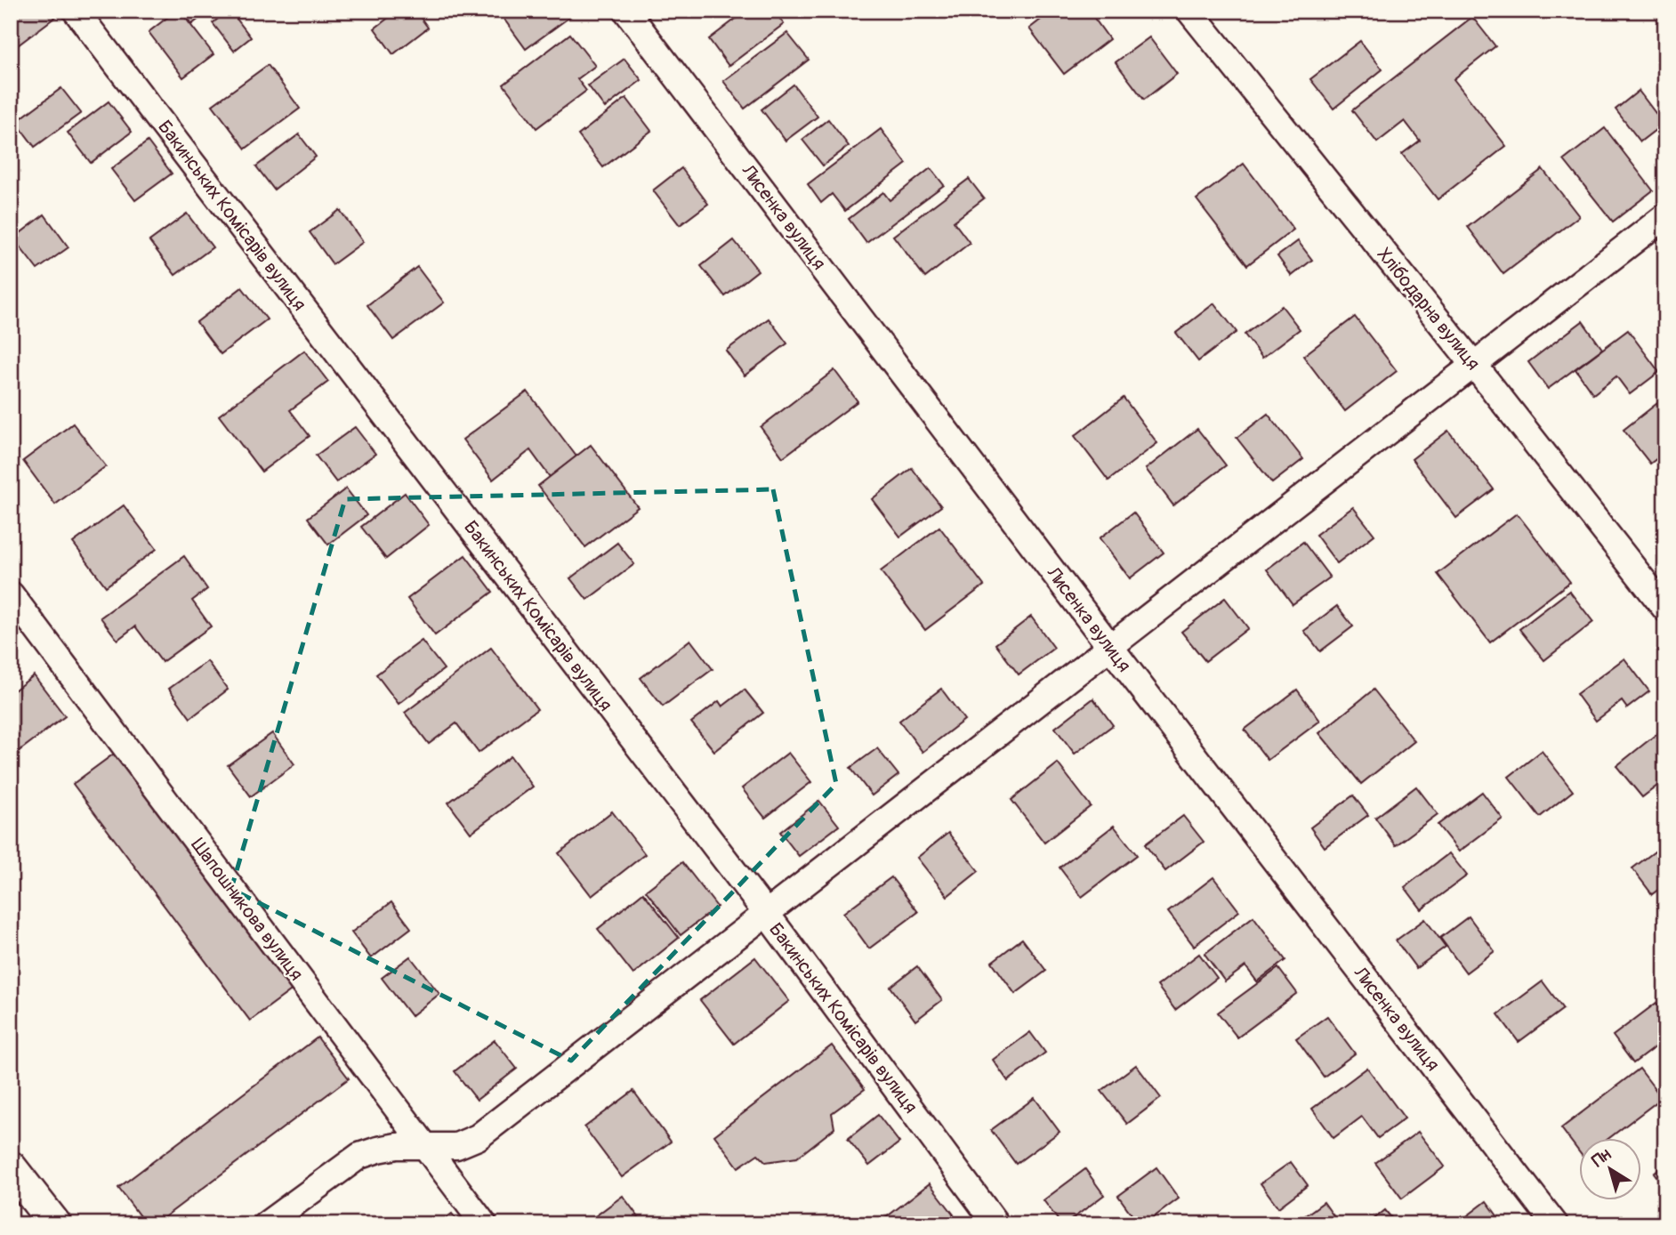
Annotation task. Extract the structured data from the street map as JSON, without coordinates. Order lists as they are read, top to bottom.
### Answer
{
  "streets": {
    "street": [
      "Бакинських Комісарів вулиця",
      "Лисенка вулиця",
      "Хлібодарна вулиця",
      "Шапошникова вулиця"
    ]
  },
  "north": "top left"
}
